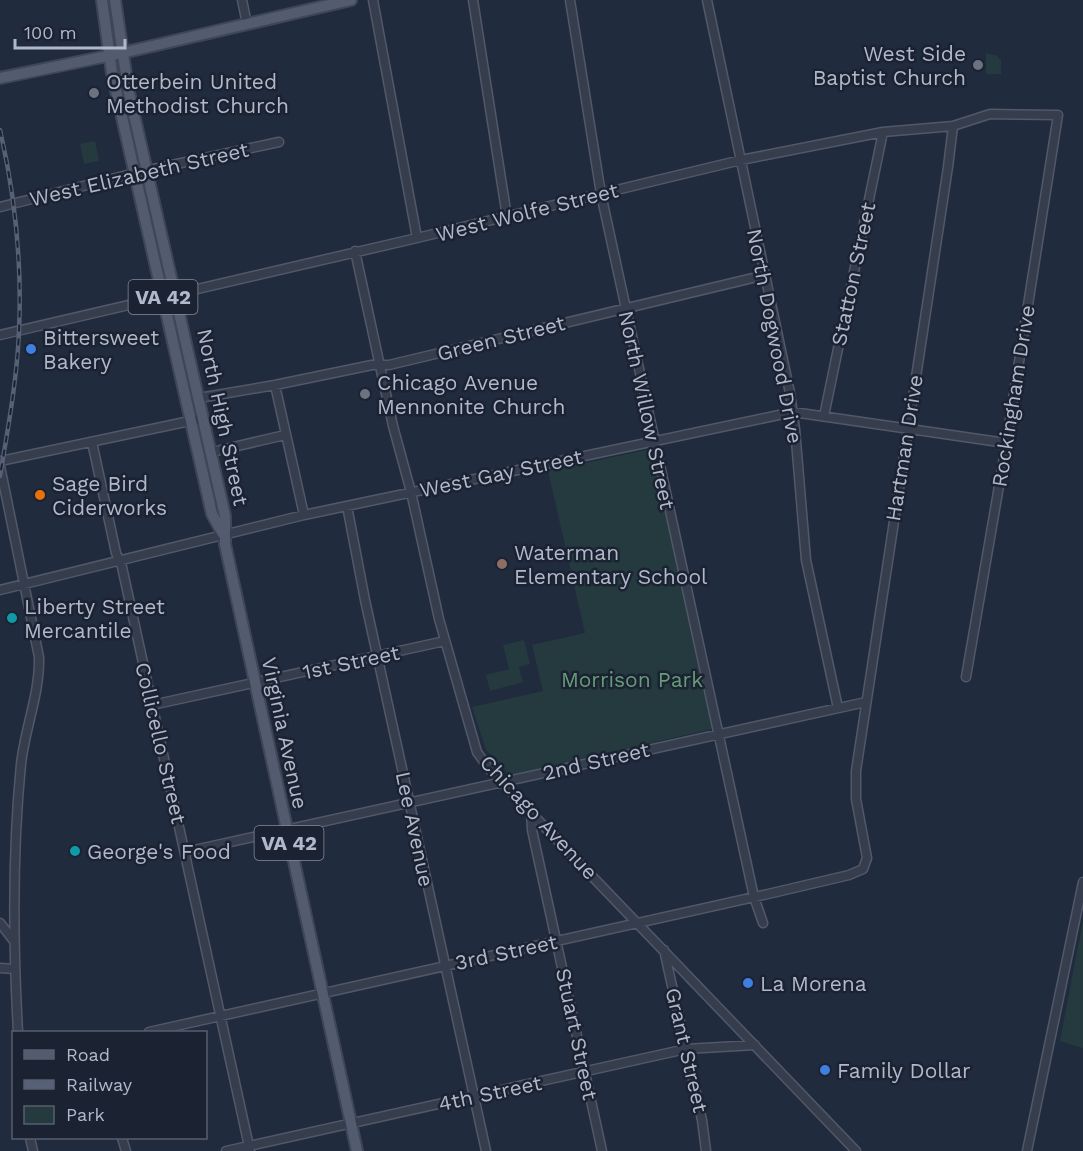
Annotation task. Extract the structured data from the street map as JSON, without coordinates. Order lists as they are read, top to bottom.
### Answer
{
  "streets": {
    "main road": ["VA 42", "North High Street", "Virginia Avenue"],
    "street": [
      "West Elizabeth Street",
      "West Wolfe Street",
      "Statton Street",
      "North Dogwood Drive",
      "Green Street",
      "Rockingham Drive",
      "North Willow Street",
      "Hartman Drive",
      "West Gay Street",
      "1st Street",
      "Collicello Street",
      "2nd Street",
      "Chicago Avenue",
      "Lee Avenue",
      "3rd Street",
      "Stuart Street",
      "Grant Street",
      "4th Street"
    ]
  },
  "crossings": [
    ["West Elizabeth Street", "North High Street"],
    ["West Wolfe Street", "Statton Street"],
    ["West Wolfe Street", "North Dogwood Drive"],
    ["West Wolfe Street", "Rockingham Drive"],
    ["West Wolfe Street", "North Willow Street"],
    ["West Wolfe Street", "North High Street"],
    ["West Wolfe Street", "Hartman Drive"],
    ["West Wolfe Street", "Chicago Avenue"],
    ["Statton Street", "West Gay Street"],
    ["VA 42", "North High Street"],
    ["North Dogwood Drive", "Green Street"],
    ["North Dogwood Drive", "West Gay Street"],
    ["North Dogwood Drive", "2nd Street"],
    ["Green Street", "North Willow Street"],
    ["Green Street", "North High Street"],
    ["Green Street", "Chicago Avenue"],
    ["Rockingham Drive", "West Gay Street"],
    ["North Willow Street", "West Gay Street"],
    ["North Willow Street", "2nd Street"],
    ["North Willow Street", "3rd Street"],
    ["North High Street", "West Gay Street"],
    ["North High Street", "Virginia Avenue"],
    ["Hartman Drive", "West Gay Street"],
    ["Hartman Drive", "2nd Street"],
    ["Hartman Drive", "3rd Street"],
    ["West Gay Street", "Virginia Avenue"],
    ["West Gay Street", "Collicello Street"],
    ["West Gay Street", "Chicago Avenue"],
    ["West Gay Street", "Lee Avenue"],
    ["1st Street", "Virginia Avenue"],
    ["1st Street", "Collicello Street"],
    ["1st Street", "Chicago Avenue"],
    ["1st Street", "Lee Avenue"],
    ["Virginia Avenue", "2nd Street"],
    ["Virginia Avenue", "3rd Street"],
    ["Virginia Avenue", "4th Street"],
    ["Collicello Street", "2nd Street"],
    ["Collicello Street", "3rd Street"],
    ["Collicello Street", "4th Street"],
    ["2nd Street", "Chicago Avenue"],
    ["2nd Street", "Lee Avenue"],
    ["Chicago Avenue", "3rd Street"],
    ["Chicago Avenue", "Stuart Street"],
    ["Chicago Avenue", "Grant Street"],
    ["Chicago Avenue", "4th Street"],
    ["Lee Avenue", "3rd Street"],
    ["Lee Avenue", "4th Street"],
    ["3rd Street", "Stuart Street"],
    ["Stuart Street", "4th Street"],
    ["Grant Street", "4th Street"]
  ],
  "parks": ["Morrison Park"],
  "places": [
    "West Side Baptist Church",
    "Otterbein United Methodist Church",
    "Bittersweet Bakery",
    "Chicago Avenue Mennonite Church",
    "Sage Bird Ciderworks",
    "Waterman Elementary School",
    "Liberty Street Mercantile",
    "George's Food",
    "La Morena",
    "Family Dollar"
  ],
  "legend": ["Road", "Railway", "Park"],
  "scale_bar": "100 m"
}
